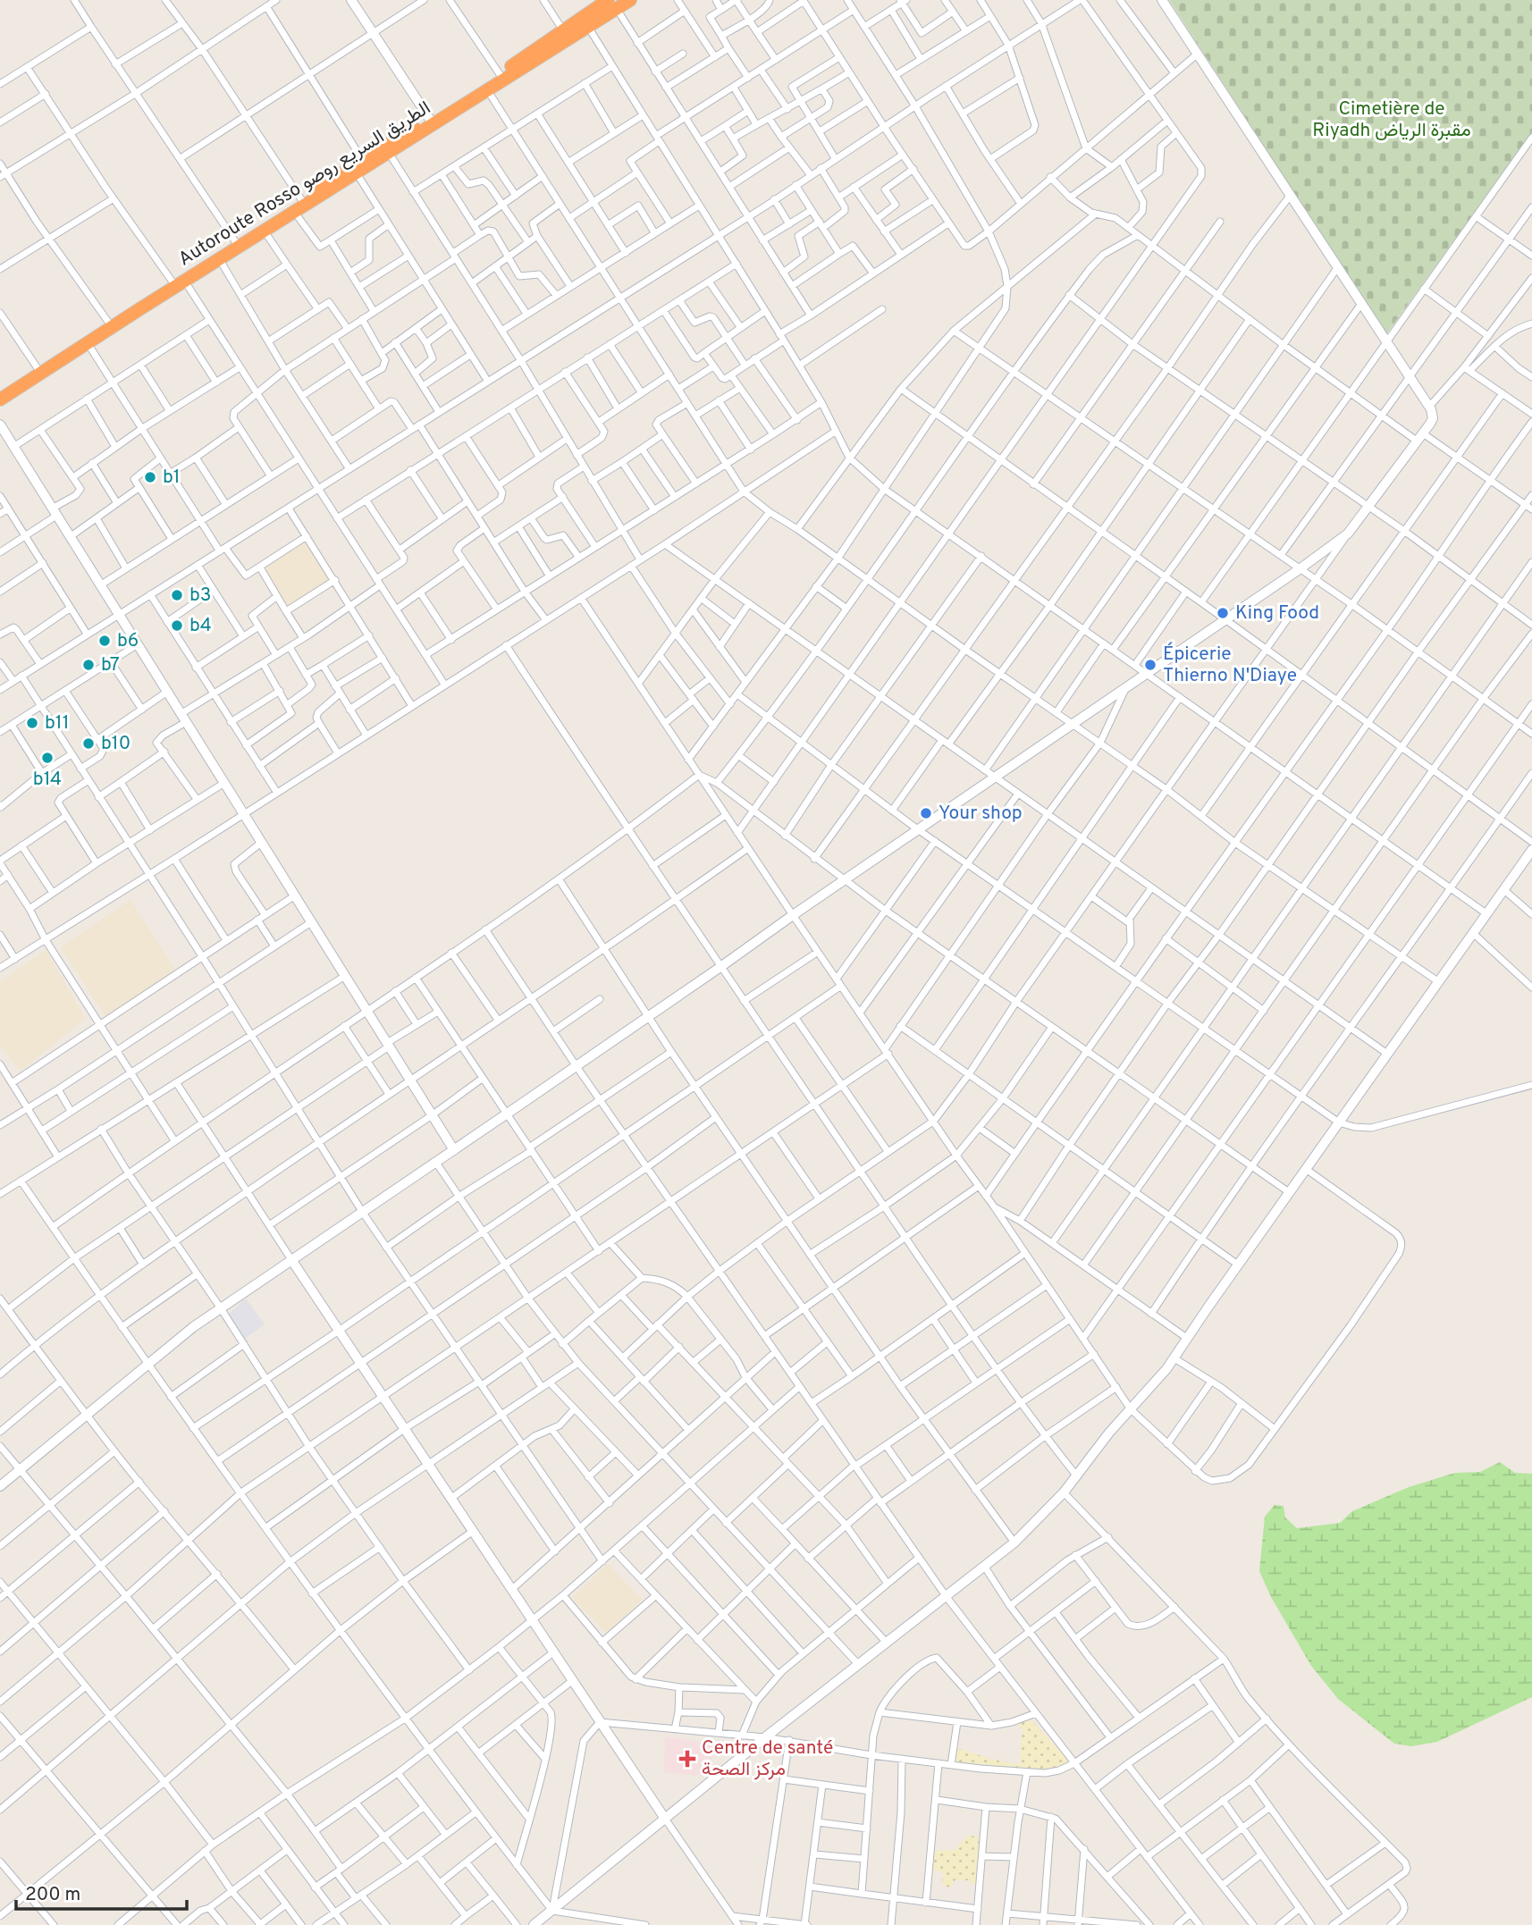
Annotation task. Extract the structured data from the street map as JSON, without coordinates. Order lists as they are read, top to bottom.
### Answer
{
  "streets": {
    "highway": ["Autoroute Rosso الطريق السريع روصو"]
  },
  "parks": ["Cimetière de Riyadh مقبرة الرياض"],
  "places": {
    "other": [
      "b1",
      "b3",
      "King Food",
      "b4",
      "b6",
      "b7",
      "Épicerie Thierno N'Diaye",
      "b11",
      "b10",
      "b14",
      "Your shop"
    ],
    "health": ["Centre de santé مركز الصحة"]
  },
  "scale_bar": "200 m"
}
